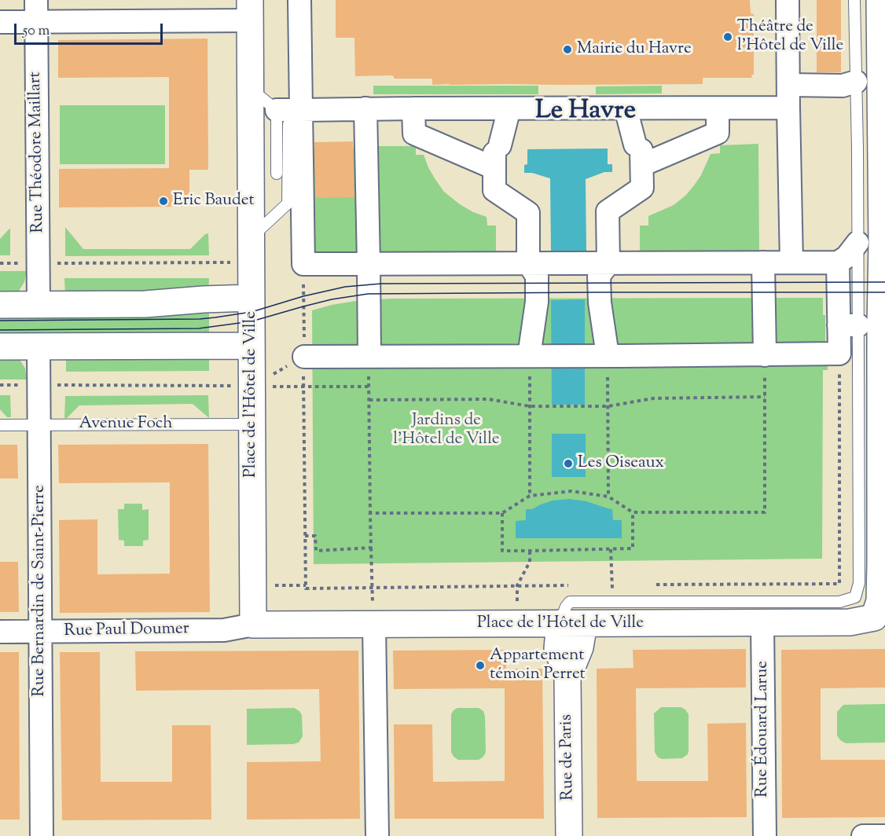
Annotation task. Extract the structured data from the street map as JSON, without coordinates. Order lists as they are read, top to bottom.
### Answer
{
  "streets": {
    "main road": ["Place de l'Hôtel de Ville", "Rue de Paris"],
    "street": [
      "Rue Théodore Maillart",
      "Rue Bernardin de Saint-Pierre",
      "Rue Paul Doumer",
      "Rue Édouard Larue"
    ],
    "lane": ["Avenue Foch"]
  },
  "crossings": [
    ["Place de l'Hôtel de Ville", "Avenue Foch"],
    ["Place de l'Hôtel de Ville", "Rue Paul Doumer"],
    ["Place de l'Hôtel de Ville", "Rue Édouard Larue"],
    ["Place de l'Hôtel de Ville", "Rue de Paris"],
    ["Avenue Foch", "Rue Bernardin de Saint-Pierre"],
    ["Rue Bernardin de Saint-Pierre", "Rue Paul Doumer"]
  ],
  "districts": ["Le Havre"],
  "parks": ["Jardins de l'Hôtel de Ville"],
  "places": [
    "Théâtre de l'Hôtel de Ville",
    "Mairie du Havre",
    "Eric Baudet",
    "Les Oiseaux",
    "Appartement témoin Perret"
  ],
  "scale_bar": "50 m"
}
